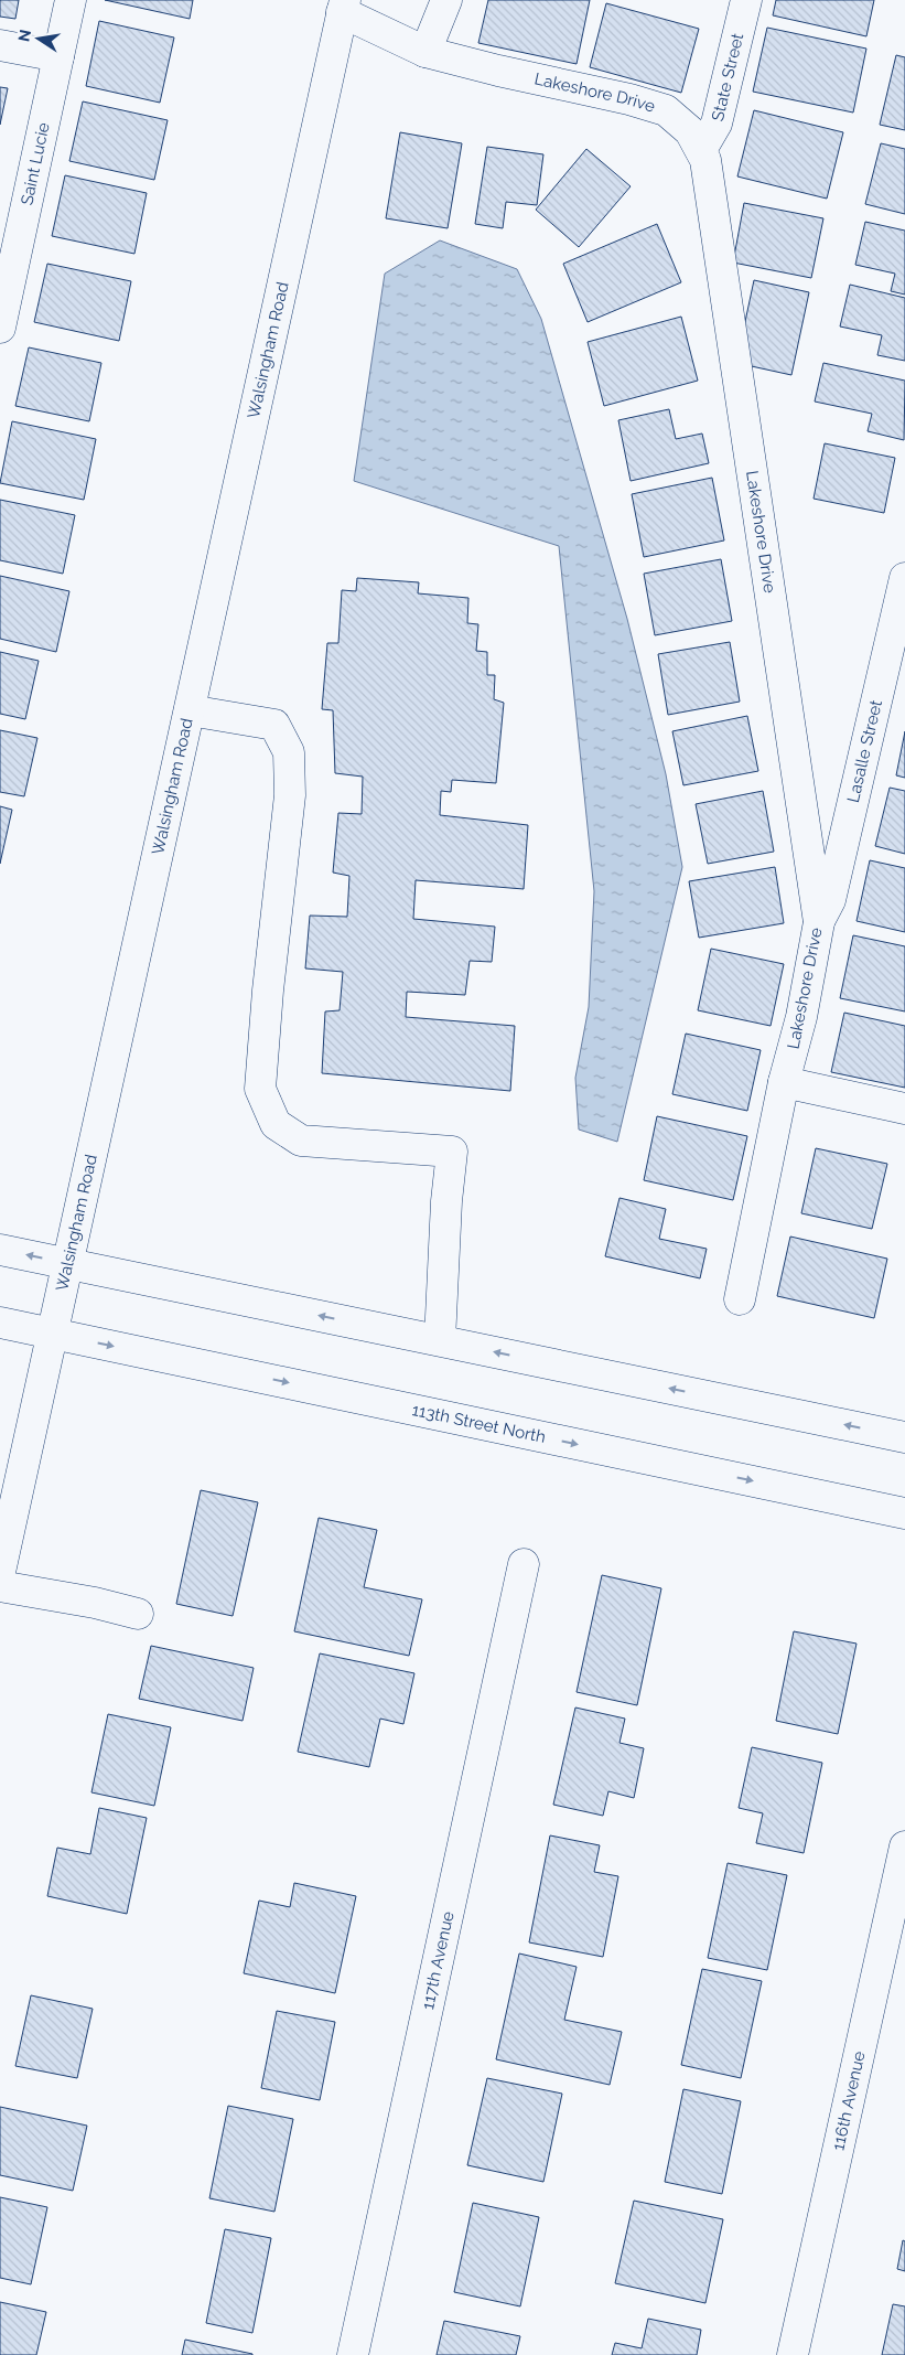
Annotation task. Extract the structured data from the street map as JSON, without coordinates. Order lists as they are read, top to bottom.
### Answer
{
  "streets": {
    "street": [
      "State Street",
      "Lakeshore Drive",
      "Saint Lucie",
      "Walsingham Road",
      "Lasalle Street",
      "113th Street North",
      "117th Avenue",
      "116th Avenue"
    ]
  },
  "crossings": [
    ["State Street", "Lakeshore Drive"],
    ["Lakeshore Drive", "Walsingham Road"],
    ["Lakeshore Drive", "Lasalle Street"],
    ["Walsingham Road", "113th Street North"]
  ],
  "north": "left"
}
